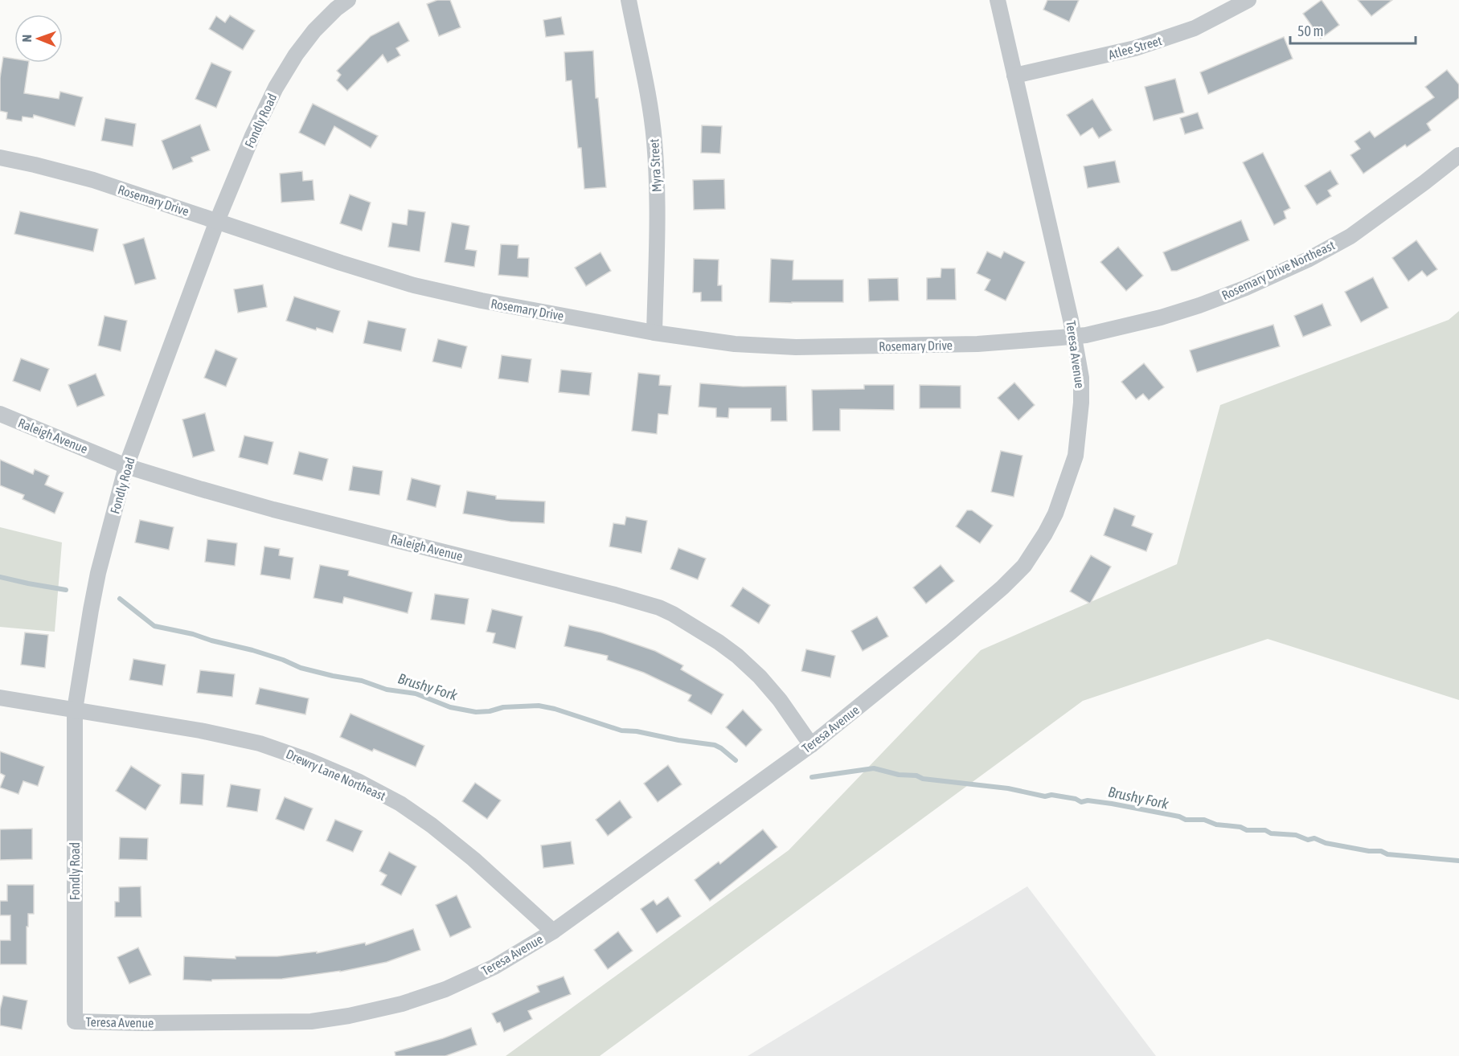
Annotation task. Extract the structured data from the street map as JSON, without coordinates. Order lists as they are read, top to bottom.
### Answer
{
  "streets": {
    "street": [
      "Atlee Street",
      "Fondly Road",
      "Myra Street",
      "Rosemary Drive",
      "Rosemary Drive Northeast",
      "Teresa Avenue",
      "Raleigh Avenue",
      "Drewry Lane Northeast"
    ]
  },
  "crossings": [
    ["Atlee Street", "Teresa Avenue"],
    ["Fondly Road", "Rosemary Drive"],
    ["Fondly Road", "Teresa Avenue"],
    ["Fondly Road", "Raleigh Avenue"],
    ["Fondly Road", "Drewry Lane Northeast"],
    ["Myra Street", "Rosemary Drive"],
    ["Rosemary Drive", "Rosemary Drive Northeast"],
    ["Rosemary Drive", "Teresa Avenue"],
    ["Rosemary Drive Northeast", "Teresa Avenue"],
    ["Teresa Avenue", "Raleigh Avenue"],
    ["Teresa Avenue", "Drewry Lane Northeast"]
  ],
  "water": ["Brushy Fork"],
  "scale_bar": "50 m",
  "north": "left"
}
